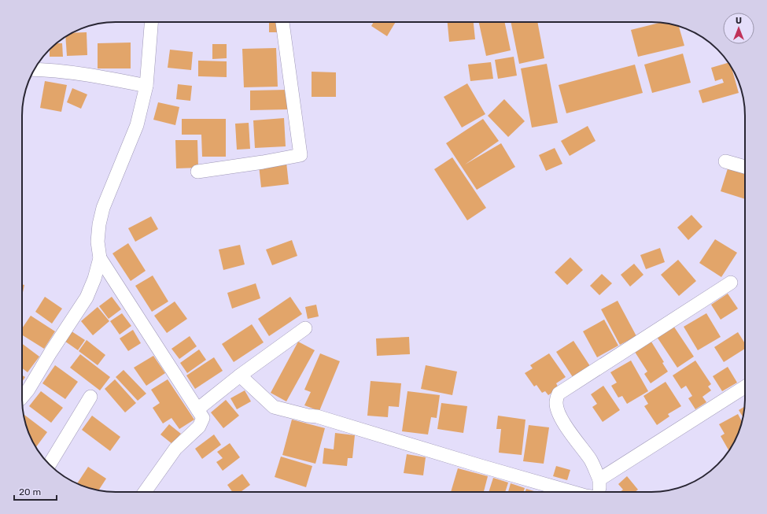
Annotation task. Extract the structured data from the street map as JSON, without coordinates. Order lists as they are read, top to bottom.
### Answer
{
  "scale_bar": "20 m",
  "north": "top"
}
